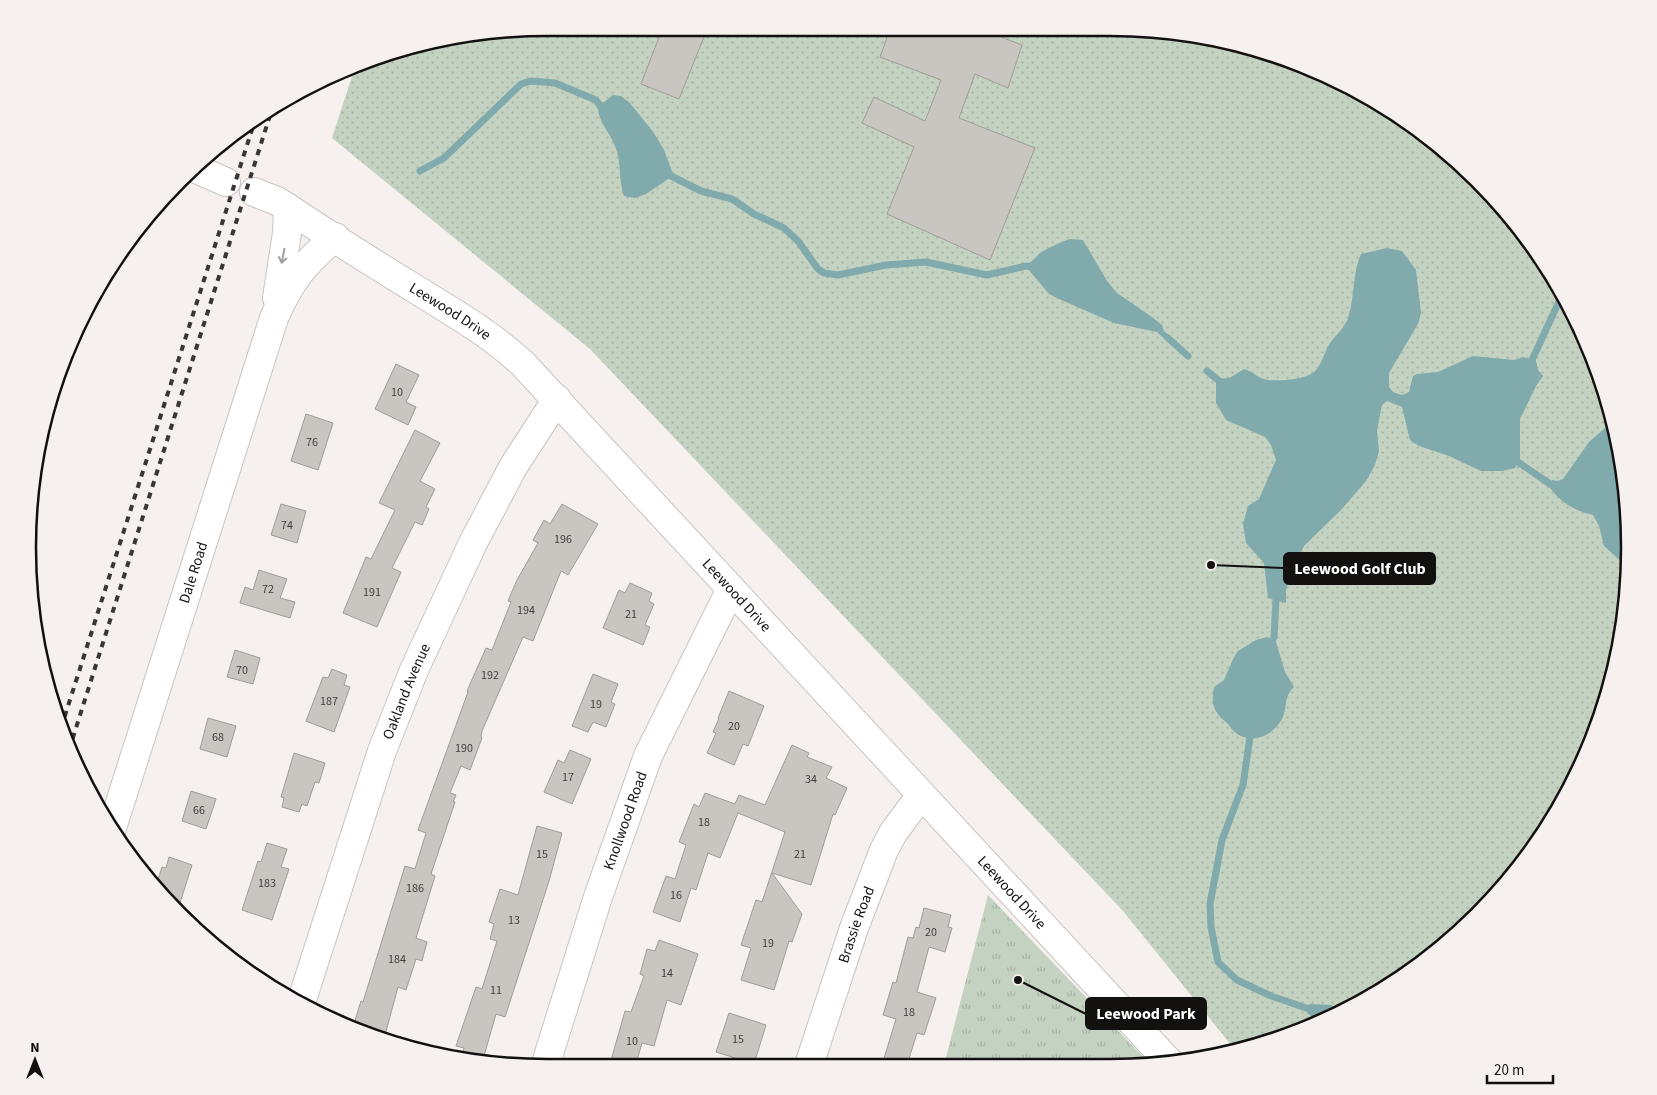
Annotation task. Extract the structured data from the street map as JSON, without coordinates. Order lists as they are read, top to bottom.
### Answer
{
  "streets": {
    "street": [
      "Leewood Drive",
      "Dale Road",
      "Oakland Avenue",
      "Knollwood Road",
      "Brassie Road"
    ]
  },
  "crossings": [
    ["Leewood Drive", "Dale Road"],
    ["Leewood Drive", "Oakland Avenue"],
    ["Leewood Drive", "Knollwood Road"],
    ["Leewood Drive", "Brassie Road"]
  ],
  "places": ["Leewood Golf Club", "Leewood Park"],
  "house_numbers": [
    "10",
    "76",
    "74",
    "196",
    "72",
    "191",
    "194",
    "21",
    "70",
    "192",
    "187",
    "19",
    "20",
    "68",
    "190",
    "17",
    "34",
    "66",
    "18",
    "15",
    "21",
    "183",
    "186",
    "16",
    "13",
    "20",
    "19",
    "184",
    "14",
    "11",
    "18",
    "15",
    "10"
  ],
  "scale_bar": "20 m",
  "north": "top"
}
